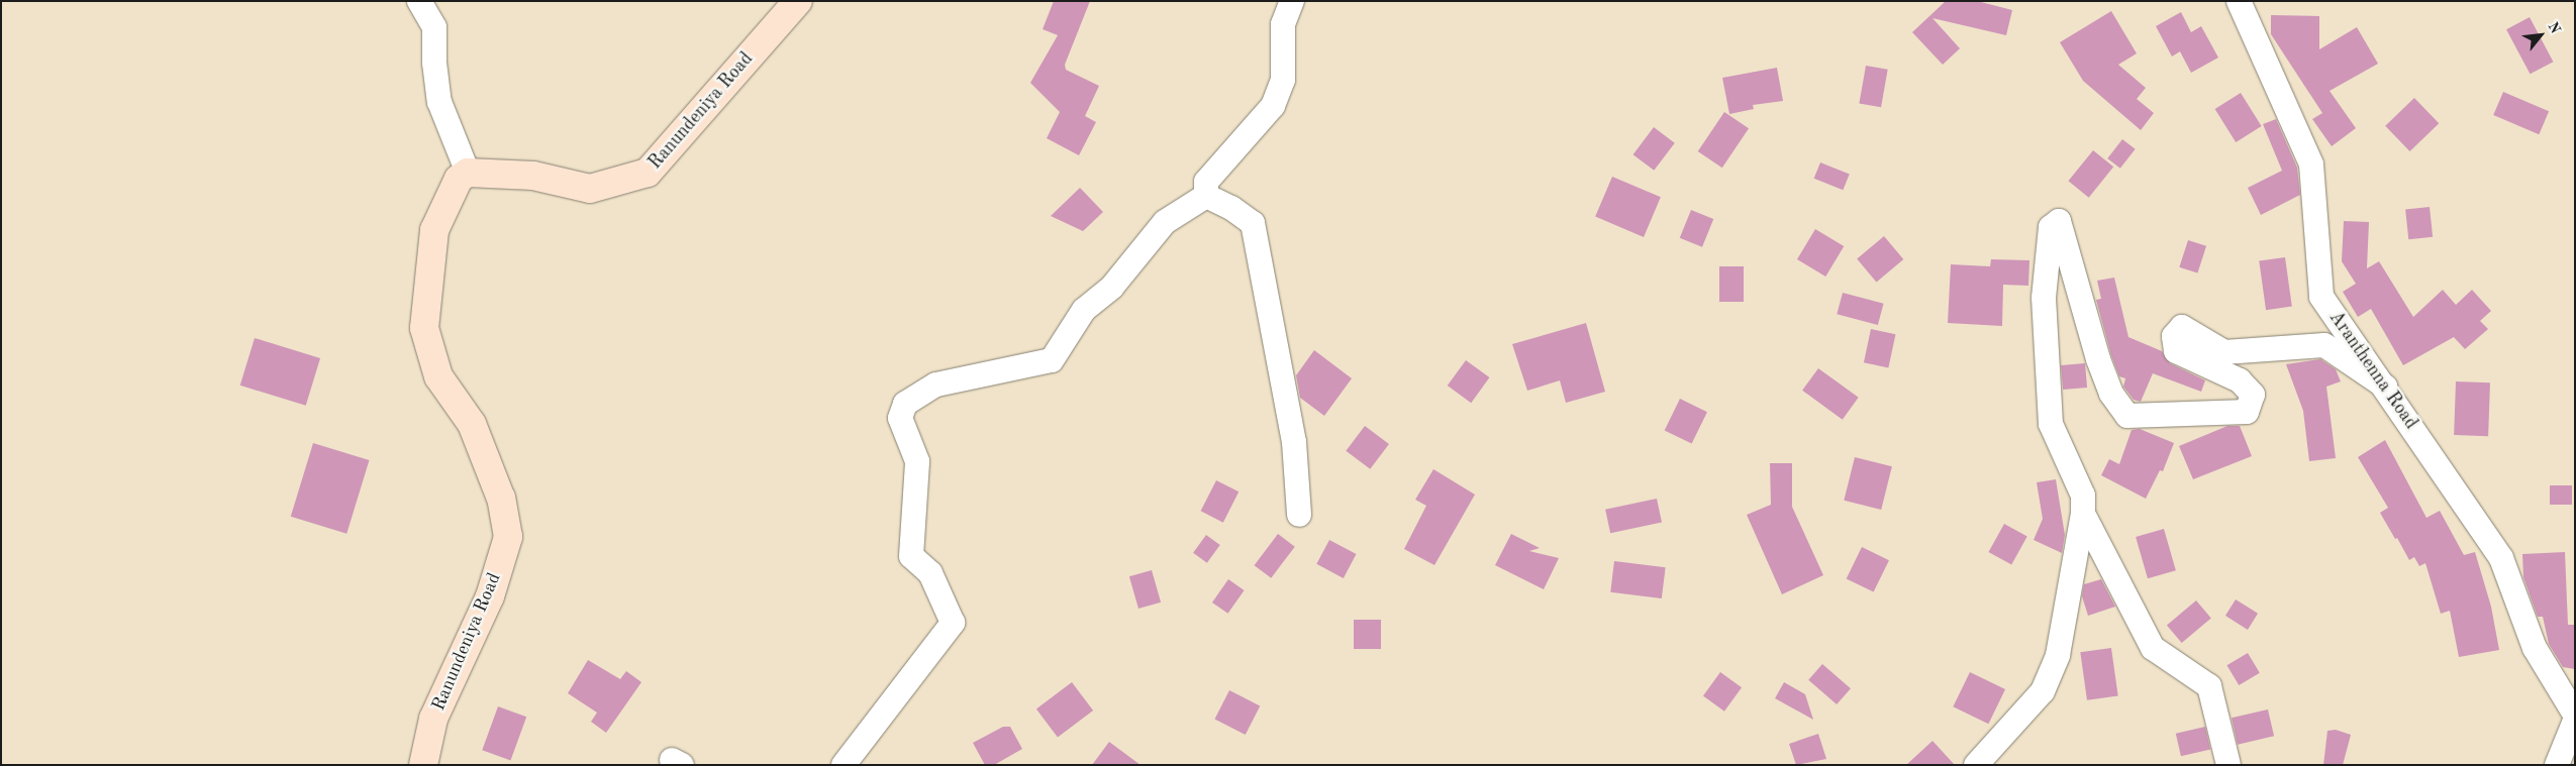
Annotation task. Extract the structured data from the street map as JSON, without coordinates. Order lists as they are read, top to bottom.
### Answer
{
  "streets": {
    "main road": ["Ranundeniya Road"],
    "street": ["Aranthenna Road"]
  },
  "north": "top right"
}
